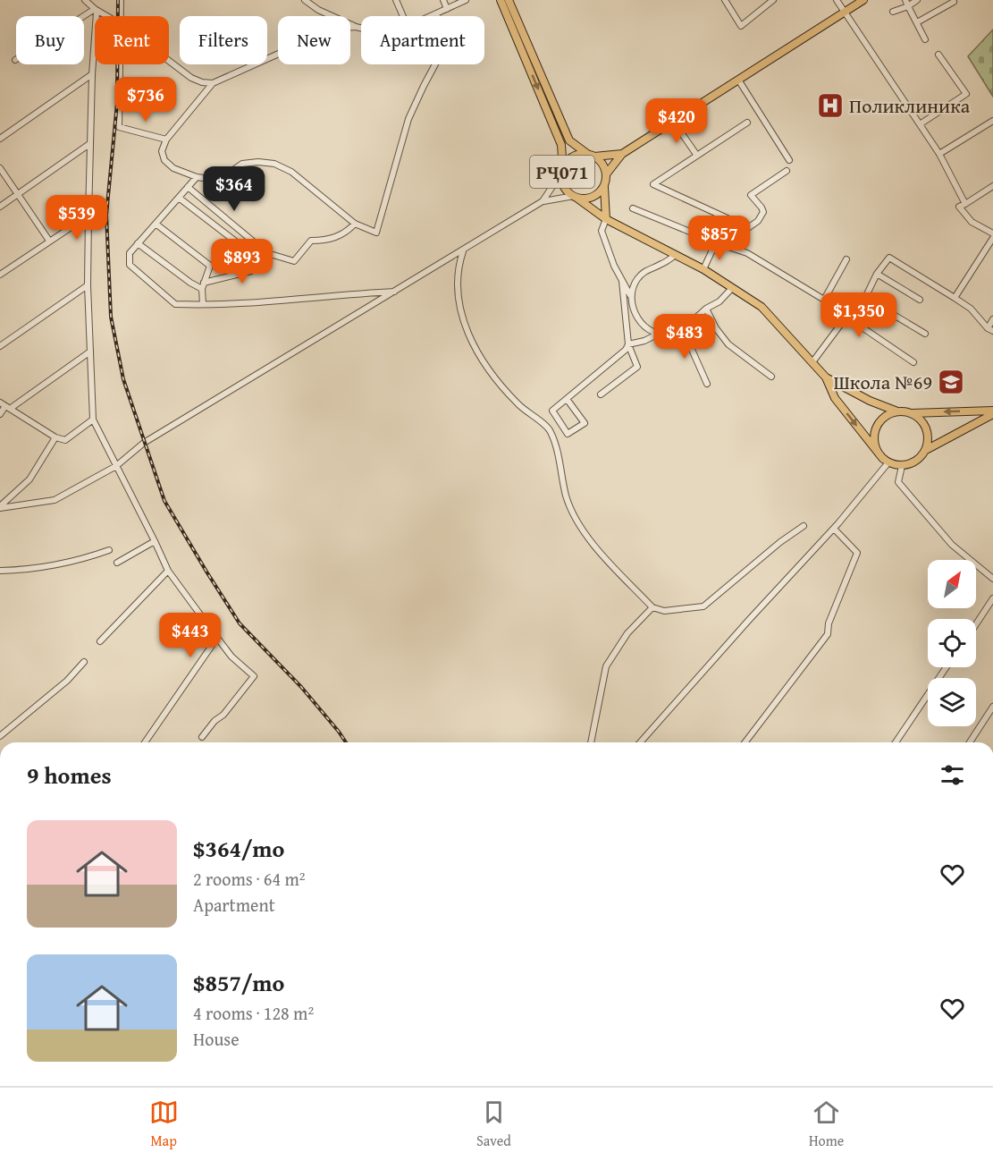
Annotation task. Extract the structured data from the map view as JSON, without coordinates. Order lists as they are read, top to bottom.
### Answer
{
  "streets": {
    "main road": ["РҶ071"]
  },
  "places": {
    "hospital": ["Поликлиника"],
    "school or university": ["Школа №69"]
  },
  "north": "top right",
  "page": {
    "chip": [
      "Buy",
      "Rent",
      "Filters",
      "New",
      "Apartment"
    ],
    "price": [
      "$736",
      "$420",
      "$364",
      "$539",
      "$857",
      "$893",
      "$1,350",
      "$483",
      "$443"
    ],
    "heading": "9 homes",
    "list": [
      {
        "name": "$364/mo",
        "note": "2 rooms · 64 m² · Apartment"
      },
      {
        "name": "$857/mo",
        "note": "4 rooms · 128 m² · House"
      }
    ],
    "tabs": ["Map", "Saved", "Home"]
  }
}
